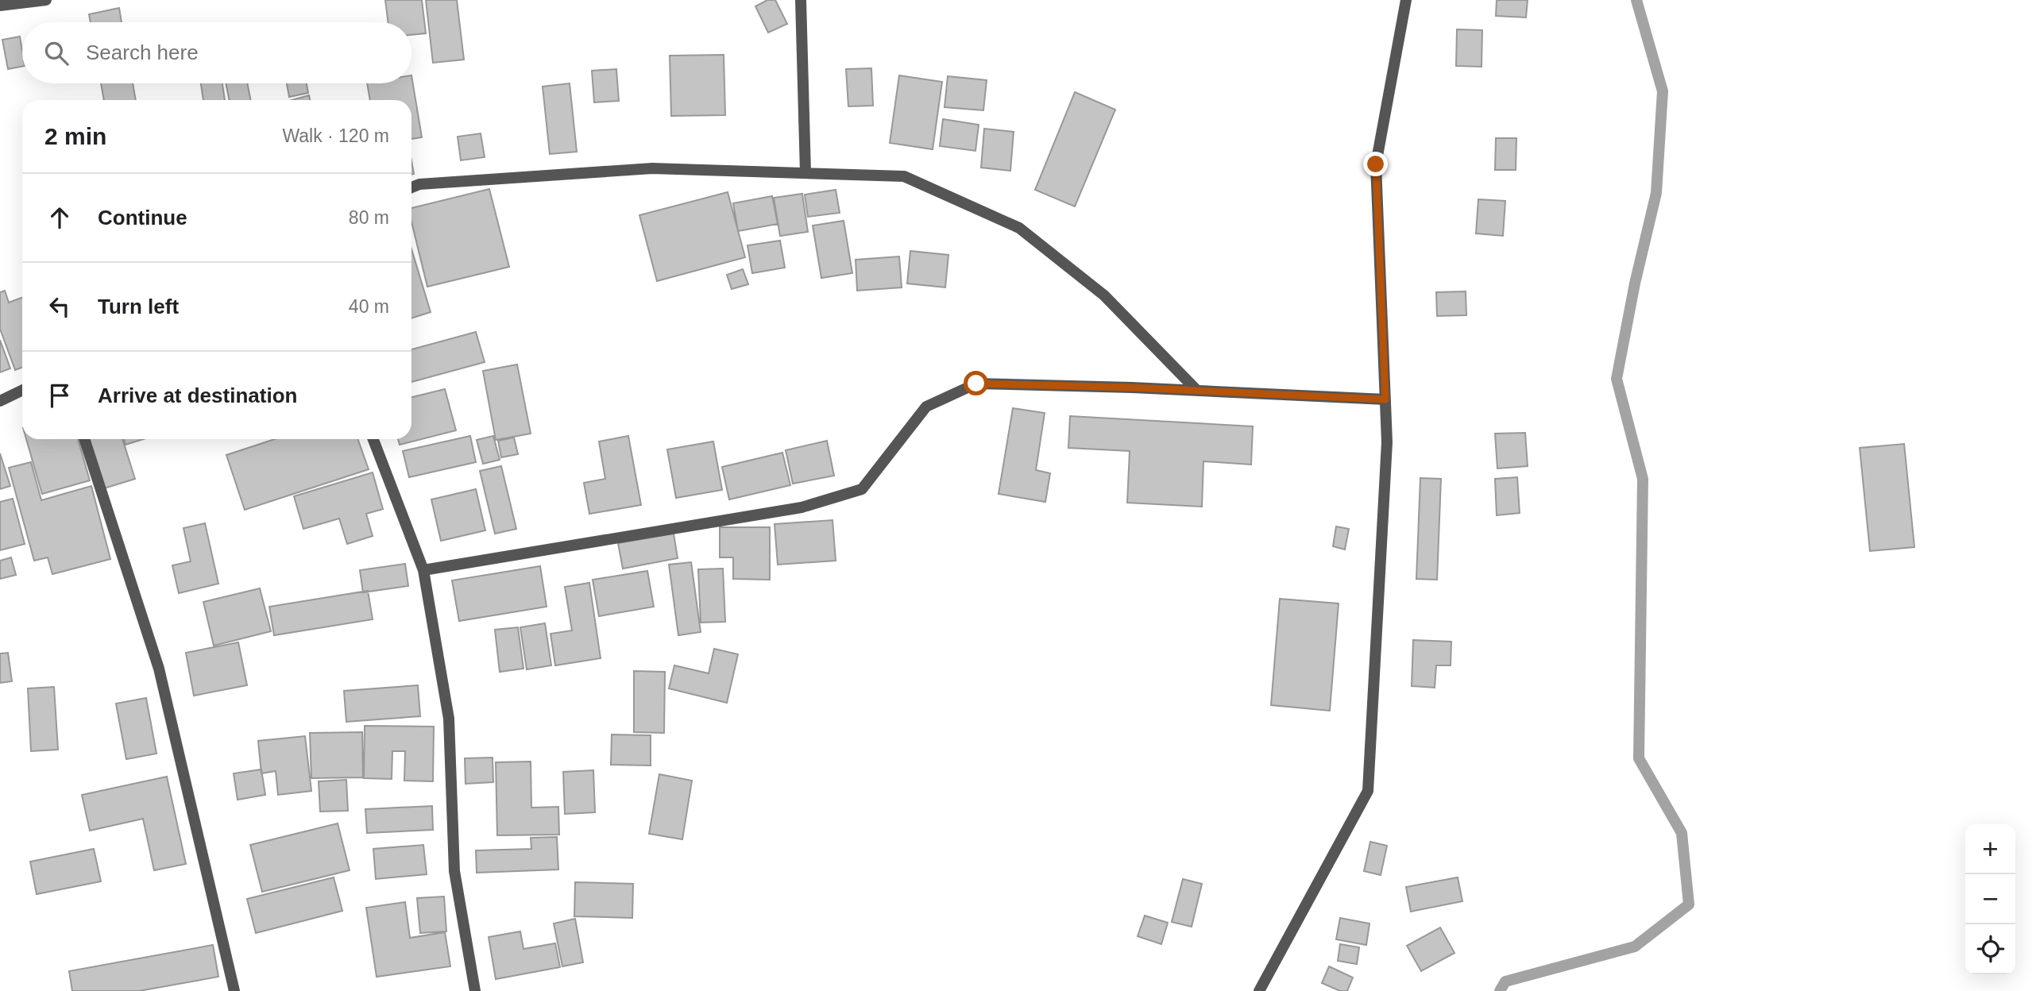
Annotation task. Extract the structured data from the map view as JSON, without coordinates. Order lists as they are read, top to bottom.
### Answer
{
  "page": {
    "search": "Search here",
    "heading": ["2 min", "Walk · 120 m"],
    "list": [
      ["Continue", "80 m"],
      ["Turn left", "40 m"],
      "Arrive at destination"
    ],
    "map_buttons": ["+", "−"]
  }
}
